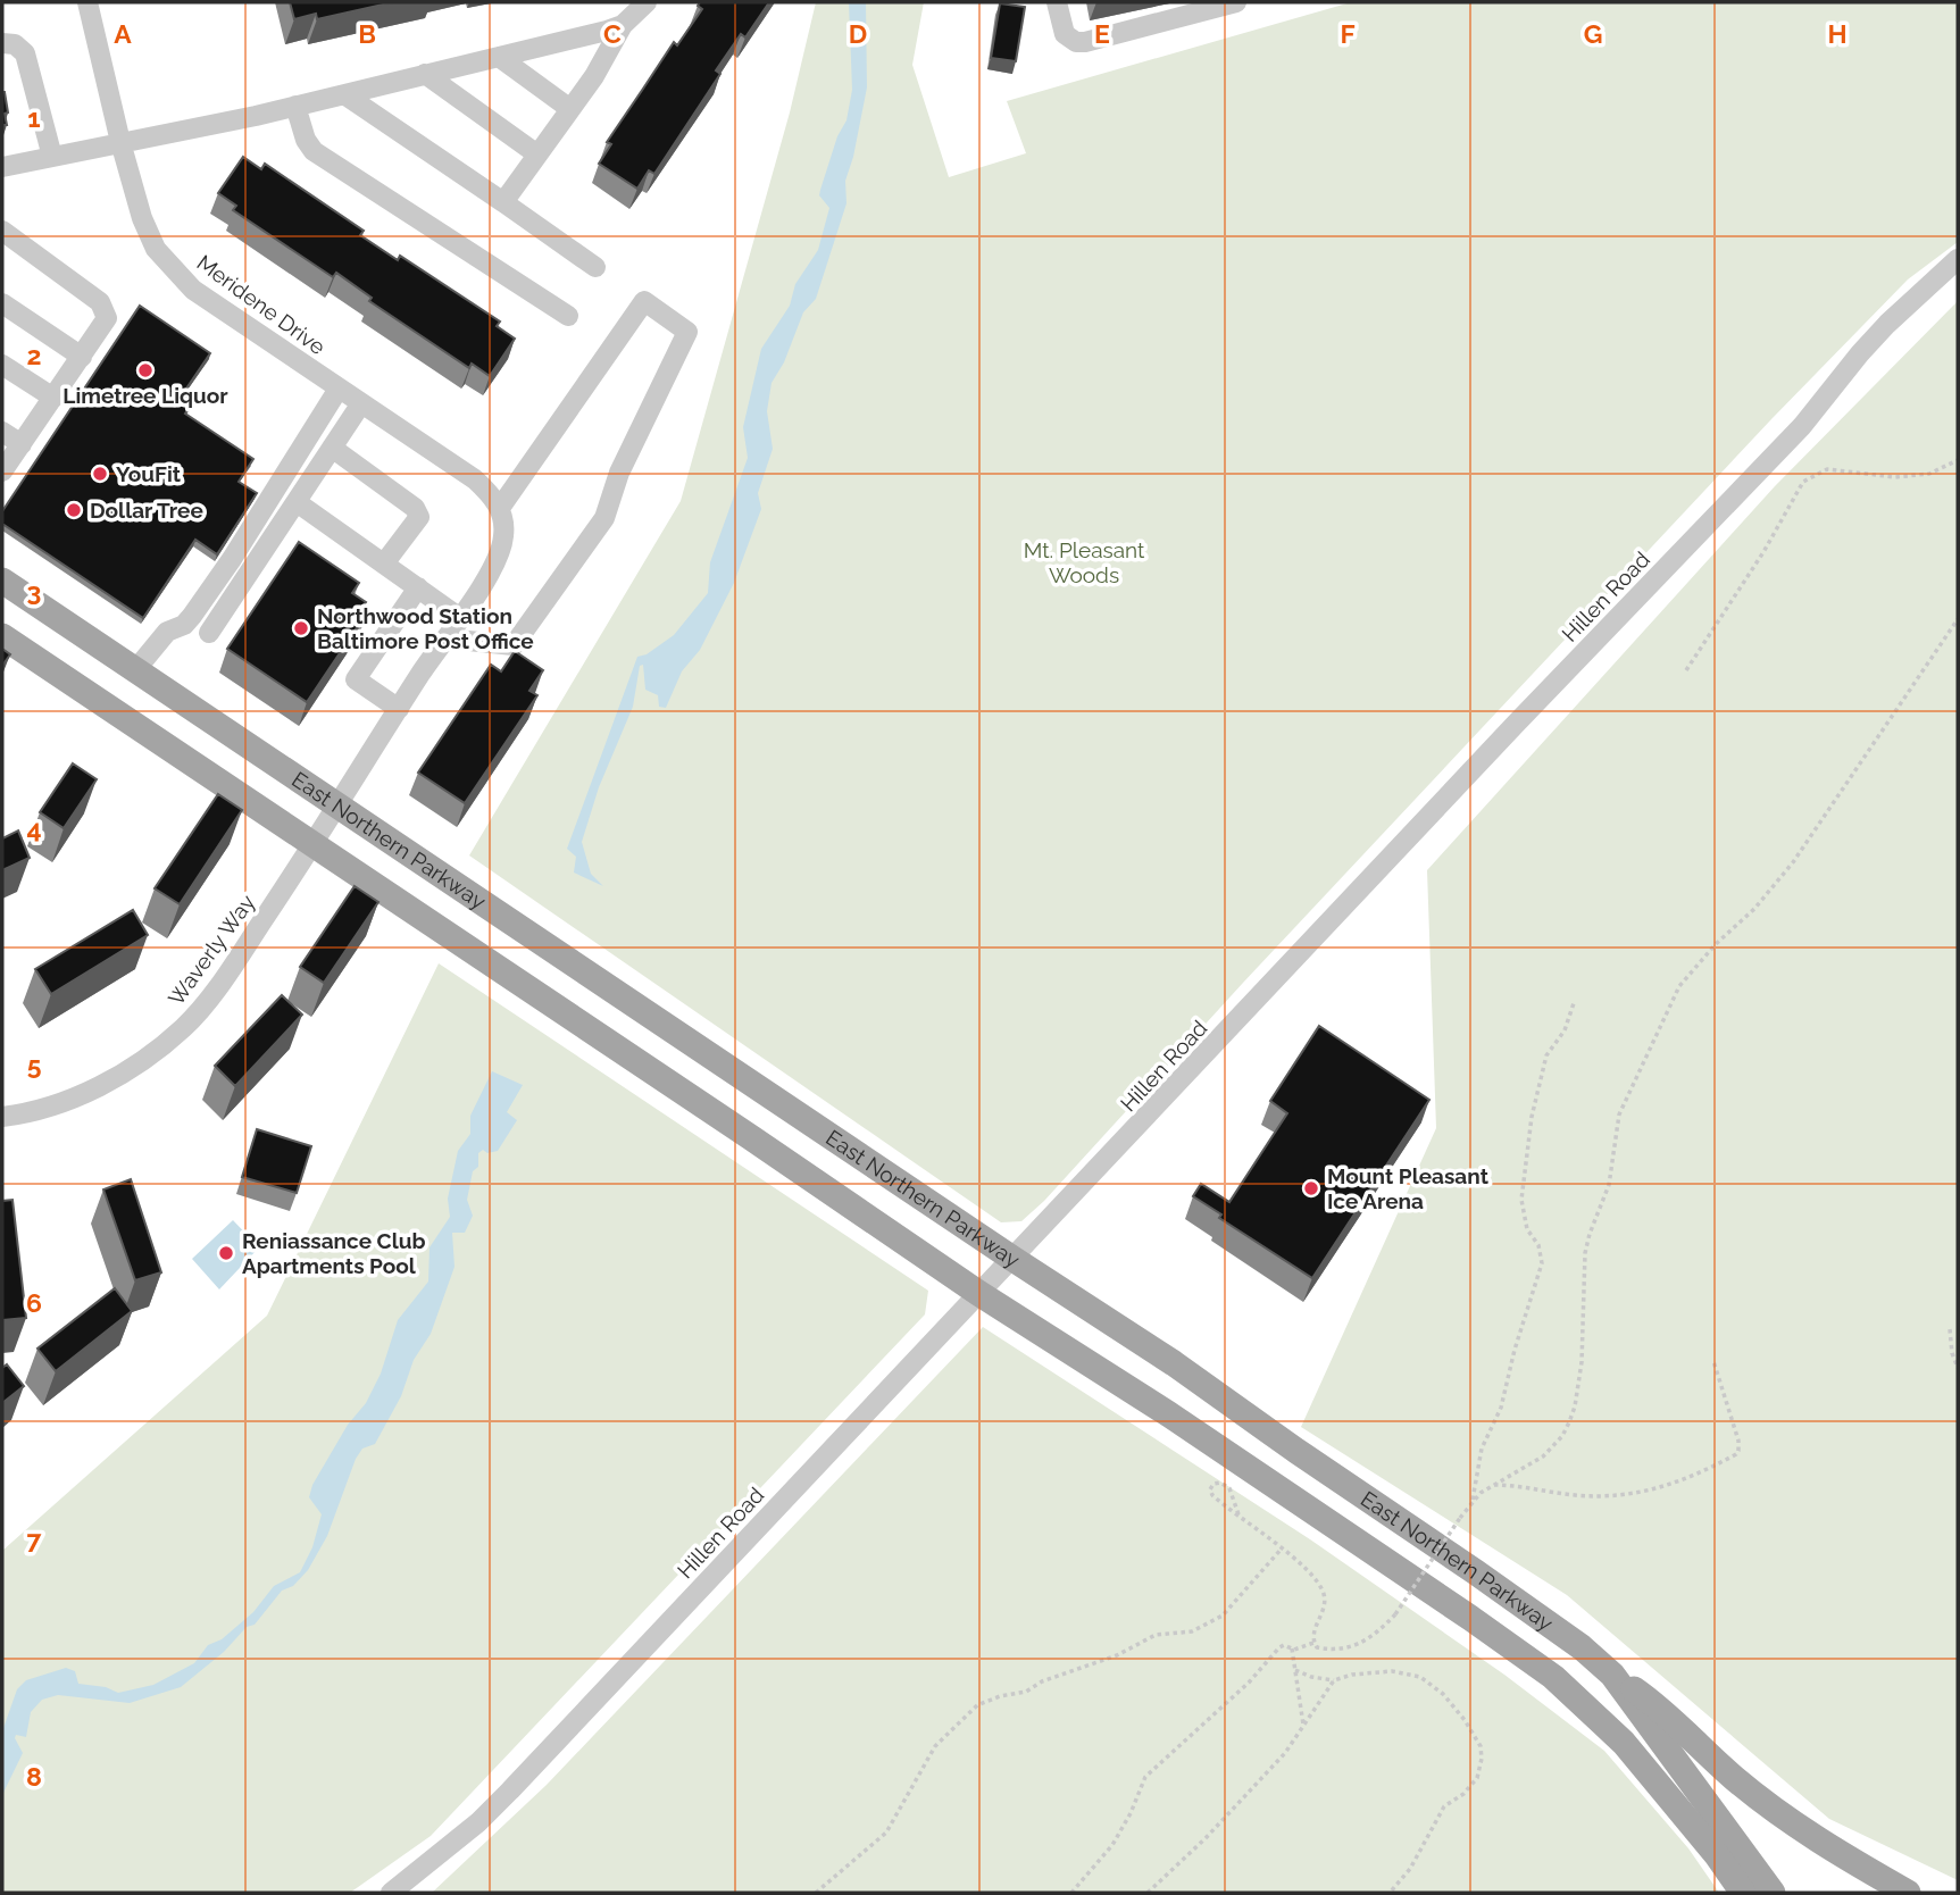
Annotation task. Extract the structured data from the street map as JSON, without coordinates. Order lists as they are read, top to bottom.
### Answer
{
  "streets": {
    "main road": ["East Northern Parkway"],
    "street": ["Meridene Drive", "Hillen Road", "Waverly Way"]
  },
  "crossings": [
    ["Meridene Drive", "Waverly Way"],
    ["Hillen Road", "East Northern Parkway"],
    ["East Northern Parkway", "Waverly Way"]
  ],
  "parks": ["Mt. Pleasant Woods"],
  "places": [
    "Limetree Liquor",
    "YouFit",
    "Dollar Tree",
    "Northwood Station Baltimore Post Office",
    "Mount Pleasant Ice Arena",
    "Reniassance Club Apartments Pool"
  ],
  "grid": {
    "columns": [
      "A",
      "B",
      "C",
      "D",
      "E",
      "F",
      "G",
      "H"
    ],
    "rows": [
      "1",
      "2",
      "3",
      "4",
      "5",
      "6",
      "7",
      "8"
    ]
  }
}
